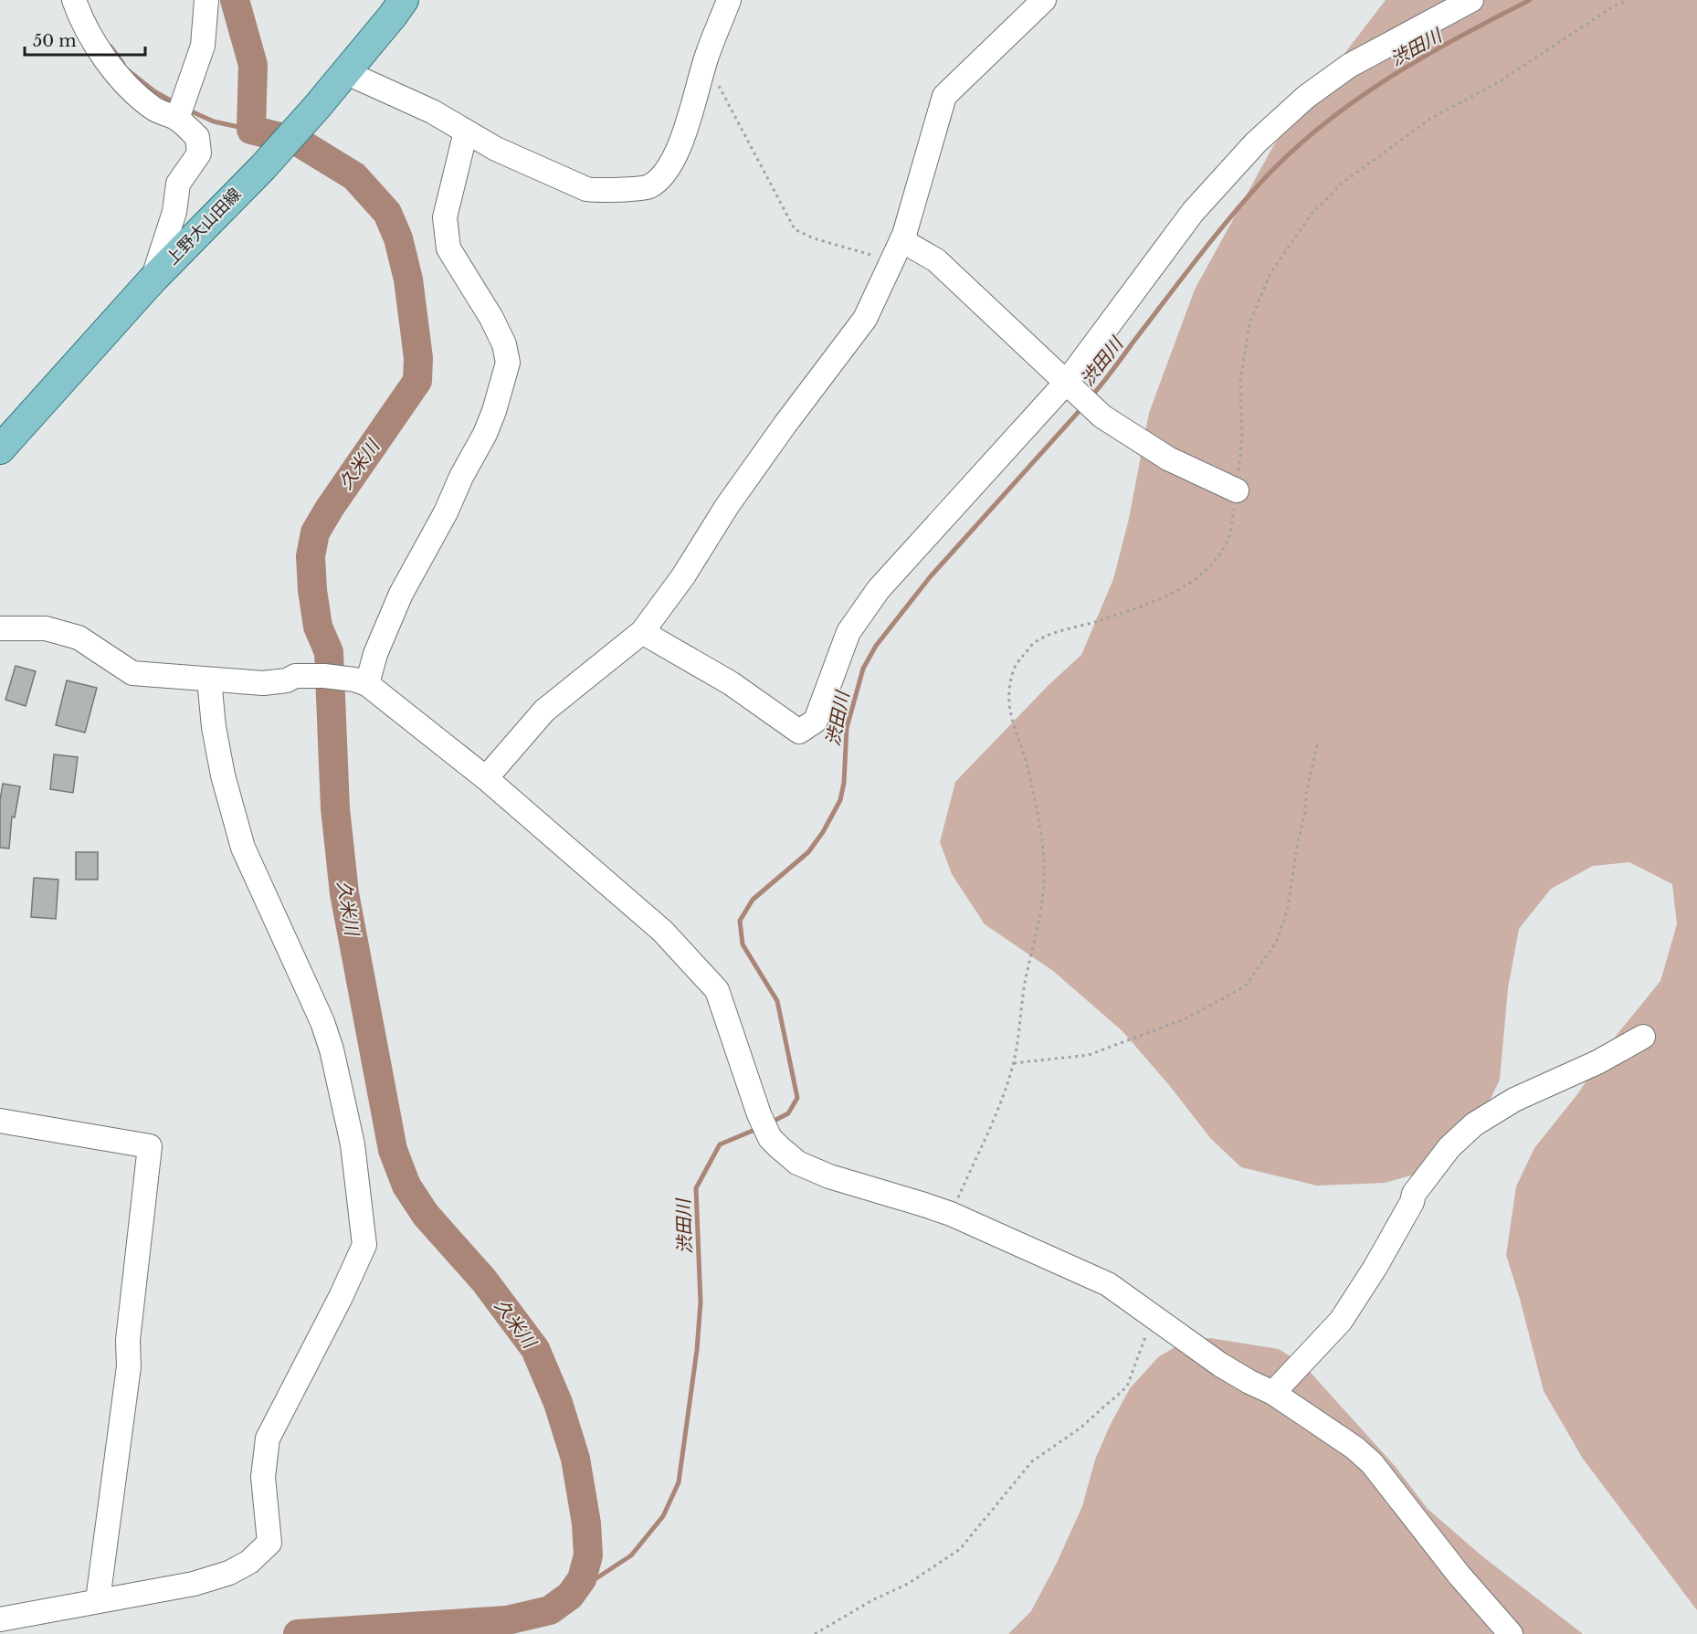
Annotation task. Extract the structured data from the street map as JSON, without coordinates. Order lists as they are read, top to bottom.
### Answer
{
  "streets": {
    "main road": ["上野大山田線"]
  },
  "water": ["渋田川", "久米川"],
  "scale_bar": "50 m"
}
